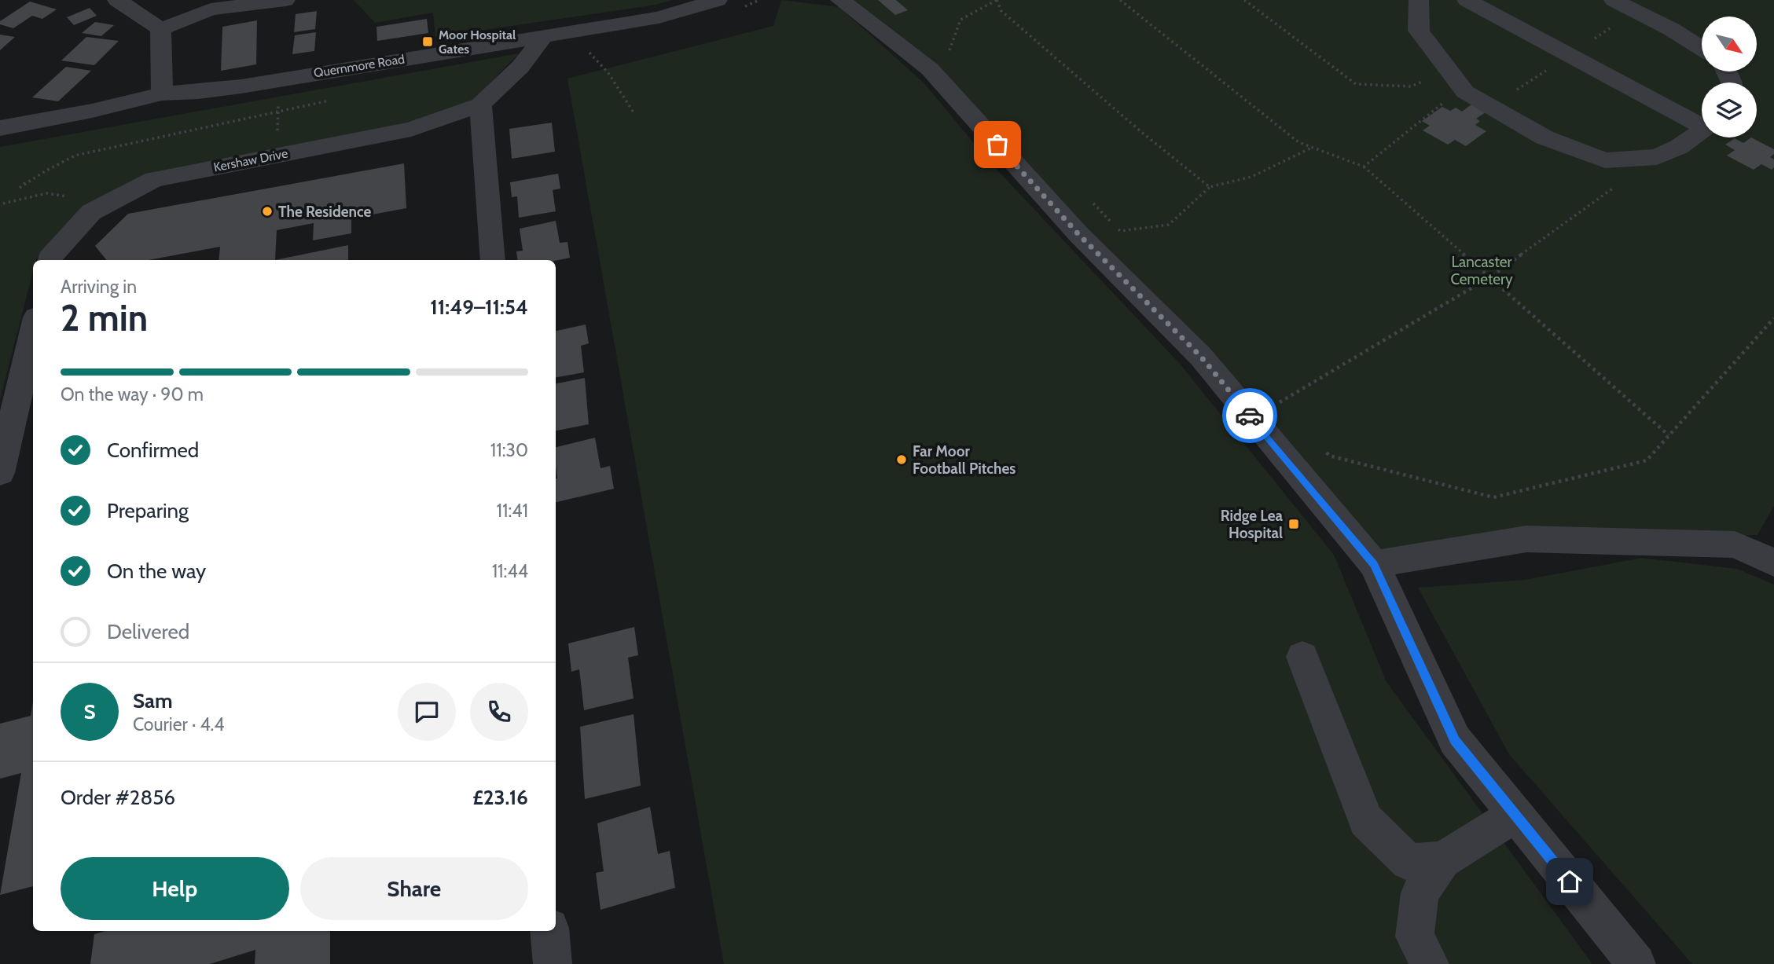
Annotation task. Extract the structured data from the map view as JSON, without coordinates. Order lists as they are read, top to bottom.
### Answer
{
  "streets": {
    "street": ["Quernmore Road", "Kershaw Drive"]
  },
  "crossings": [
    ["Quernmore Road", "Kershaw Drive"]
  ],
  "parks": ["Lancaster Cemetery"],
  "places": {
    "transit": ["Moor Hospital Gates", "Ridge Lea Hospital"],
    "other": ["The Residence", "Far Moor Football Pitches"]
  },
  "north": "bottom right",
  "page": {
    "heading": ["2 min", "Arriving in", "11:49–11:54"],
    "panel": [
      "Sam",
      "Courier · 4.4",
      "Order #2856",
      "£23.16"
    ],
    "bar": "On the way · 90 m",
    "list": [
      ["Confirmed", "11:30"],
      ["Preparing", "11:41"],
      ["On the way", "11:44"],
      "Delivered"
    ],
    "round": "S",
    "buttons": ["Help", "Share"]
  }
}
